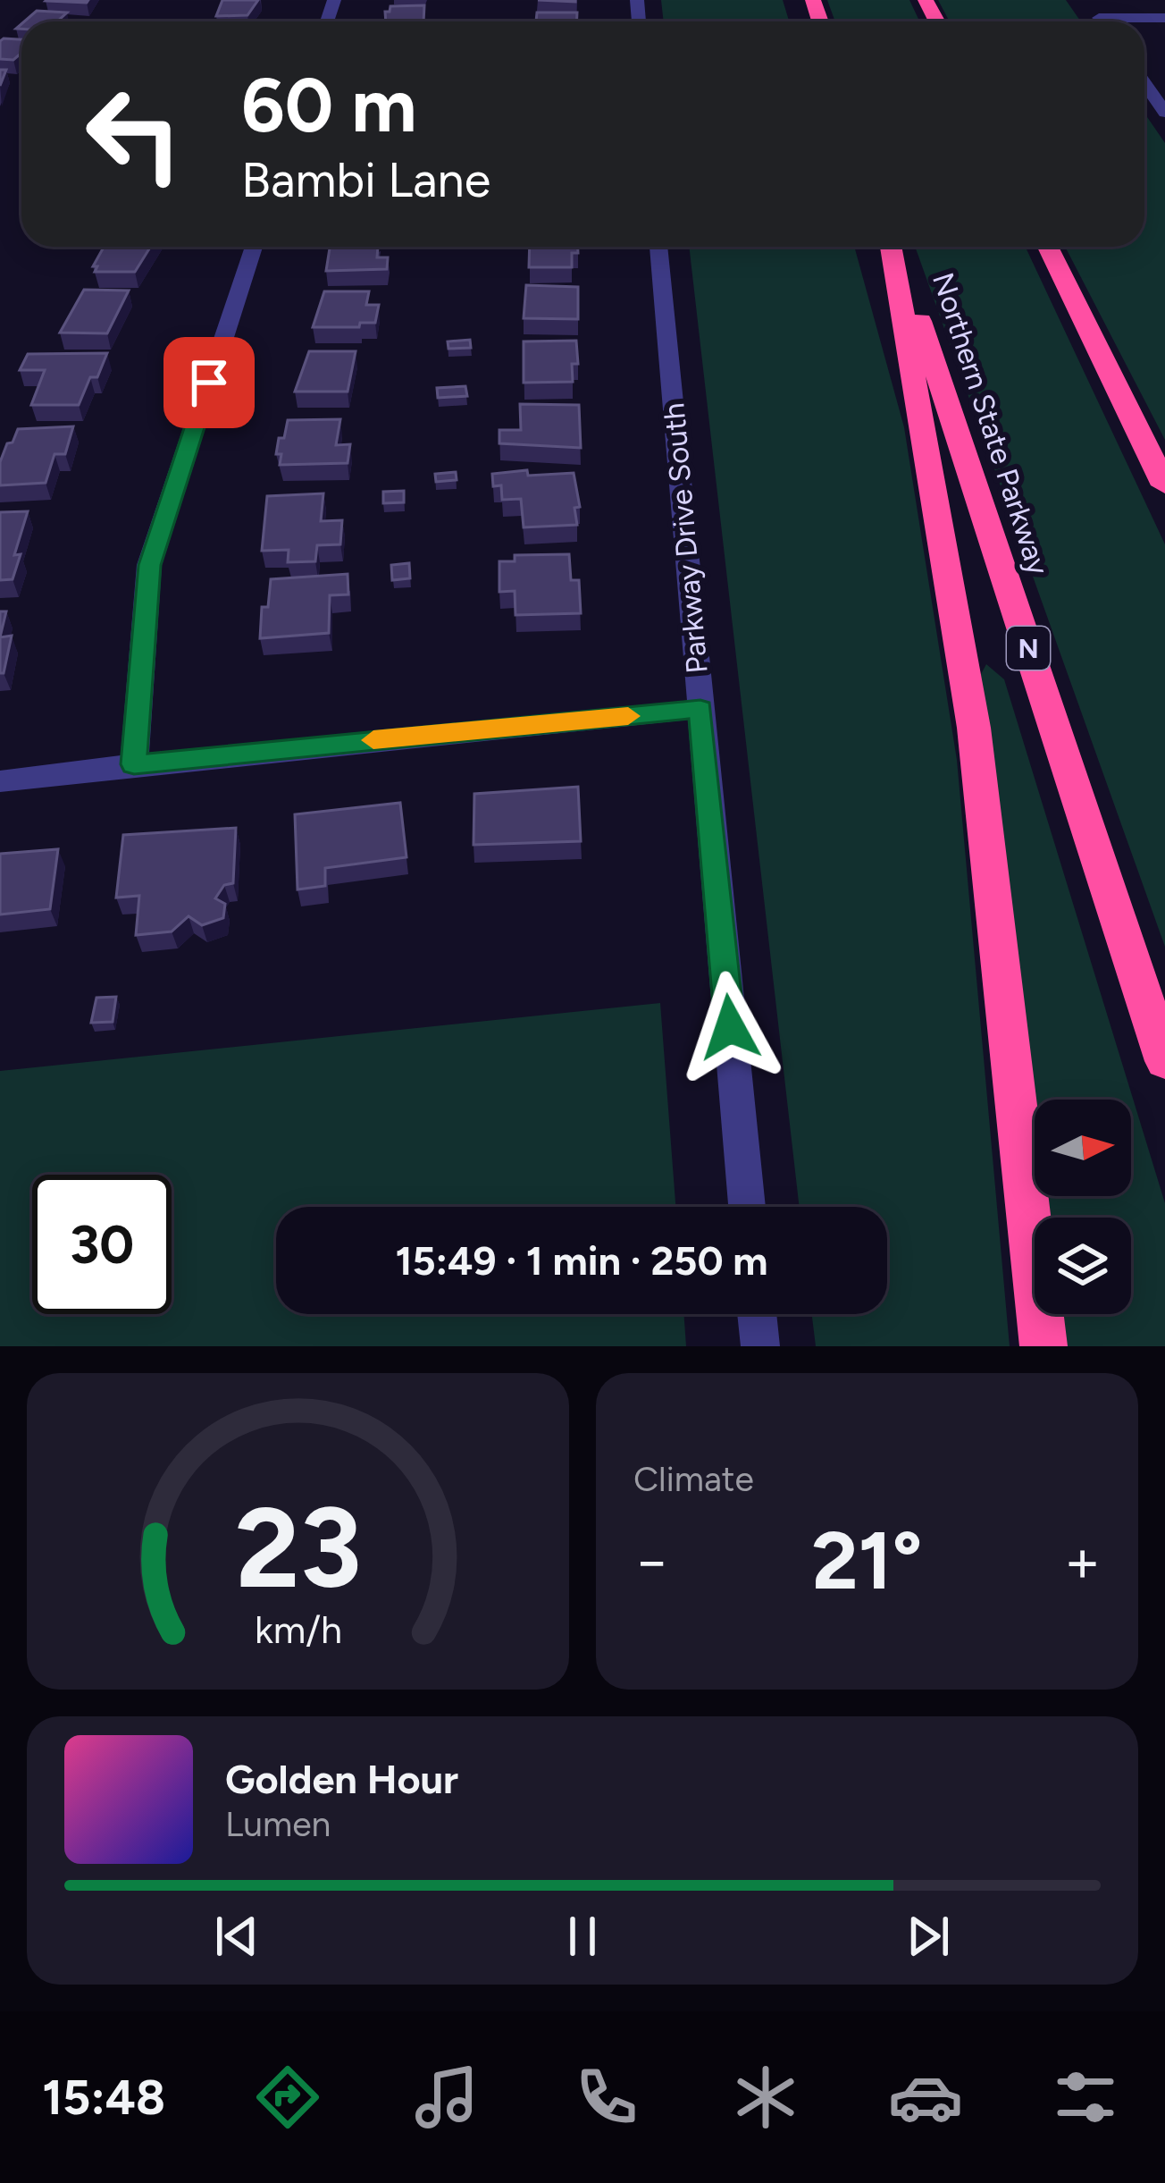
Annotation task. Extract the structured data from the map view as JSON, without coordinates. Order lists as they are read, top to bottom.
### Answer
{
  "streets": {
    "highway": ["Northern State Parkway", "N"],
    "street": ["Parkway Drive South"]
  },
  "north": "right",
  "page": {
    "turn": ["60 m", "Bambi Lane"],
    "limit": "30",
    "trip": "15:49 · 1 min · 250 m",
    "tile": "Climate",
    "heat": ["−", "21°", "+"],
    "song": ["Golden Hour", "Lumen"],
    "tabs": "15:48",
    "gauge": ["23", "km/h"]
  }
}
